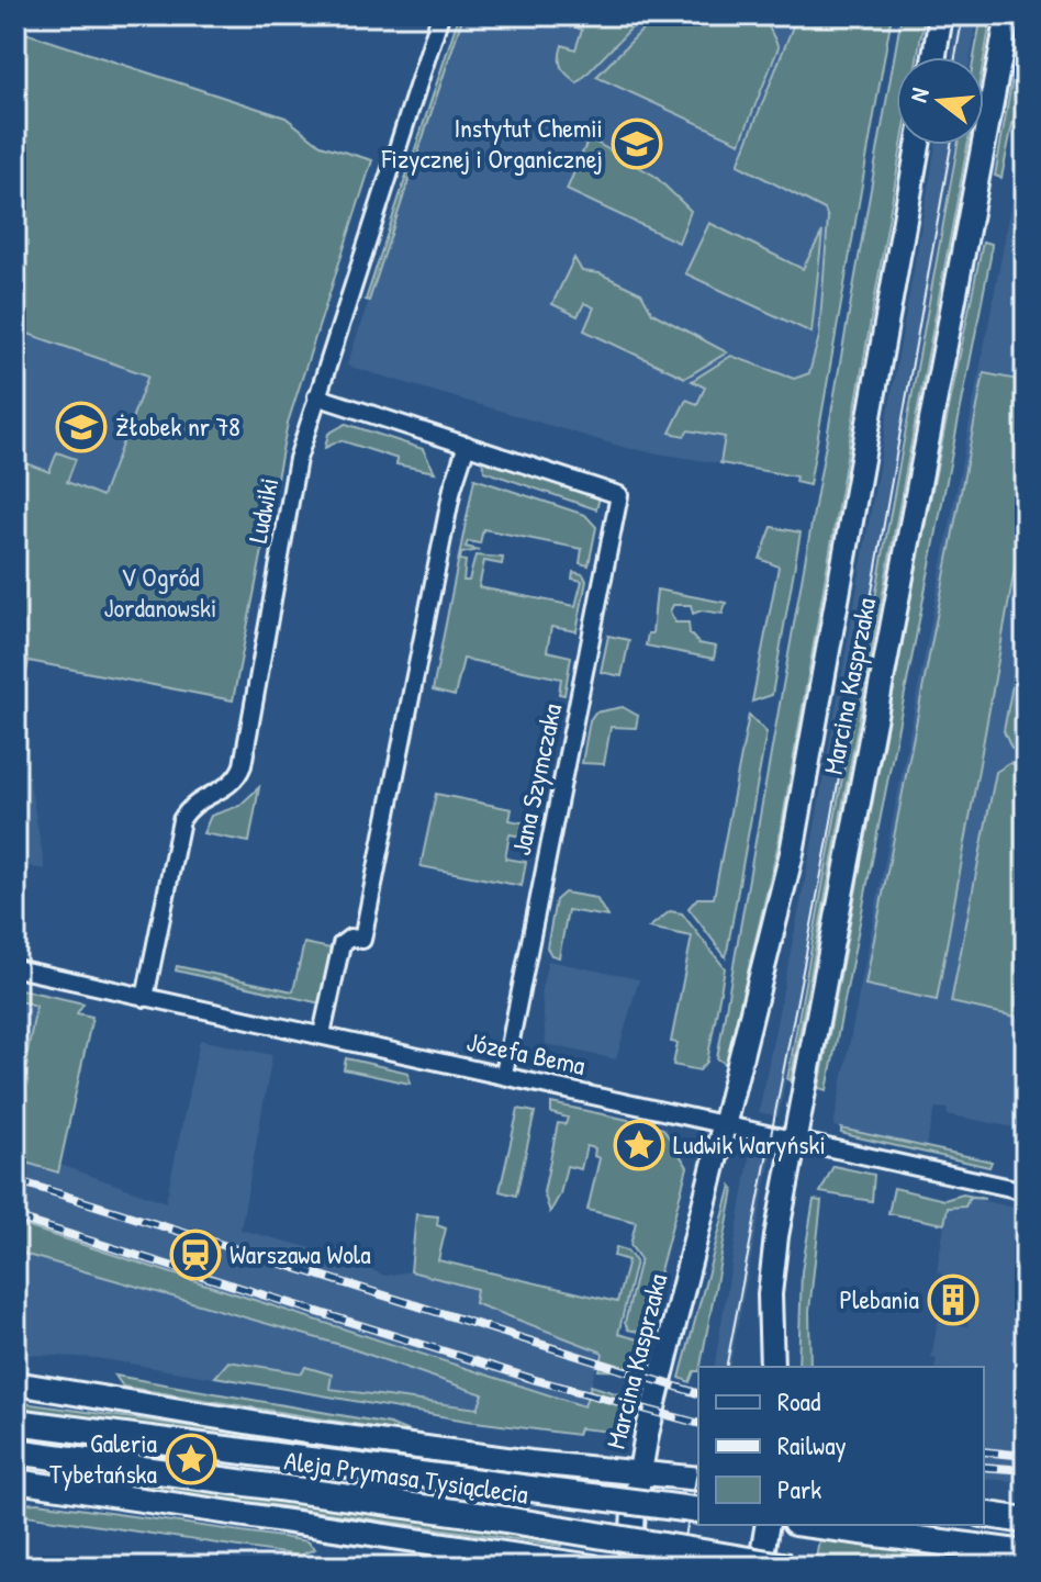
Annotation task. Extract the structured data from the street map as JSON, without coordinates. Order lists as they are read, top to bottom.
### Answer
{
  "streets": {
    "main road": ["Marcina Kasprzaka", "Aleja Prymasa Tysiąclecia"],
    "street": ["Ludwiki", "Jana Szymczaka", "Józefa Bema"]
  },
  "crossings": [
    ["Ludwiki", "Józefa Bema"],
    ["Marcina Kasprzaka", "Józefa Bema"],
    ["Marcina Kasprzaka", "Aleja Prymasa Tysiąclecia"],
    ["Jana Szymczaka", "Józefa Bema"]
  ],
  "parks": ["V Ogród Jordanowski"],
  "places": {
    "school or university": ["Instytut Chemii Fizycznej i Organicznej", "Żłobek nr 78"],
    "place": ["Ludwik Waryński", "Galeria Tybetańska"],
    "station": ["Warszawa Wola"],
    "building": ["Plebania"]
  },
  "legend": ["Road", "Railway", "Park"],
  "north": "left"
}
